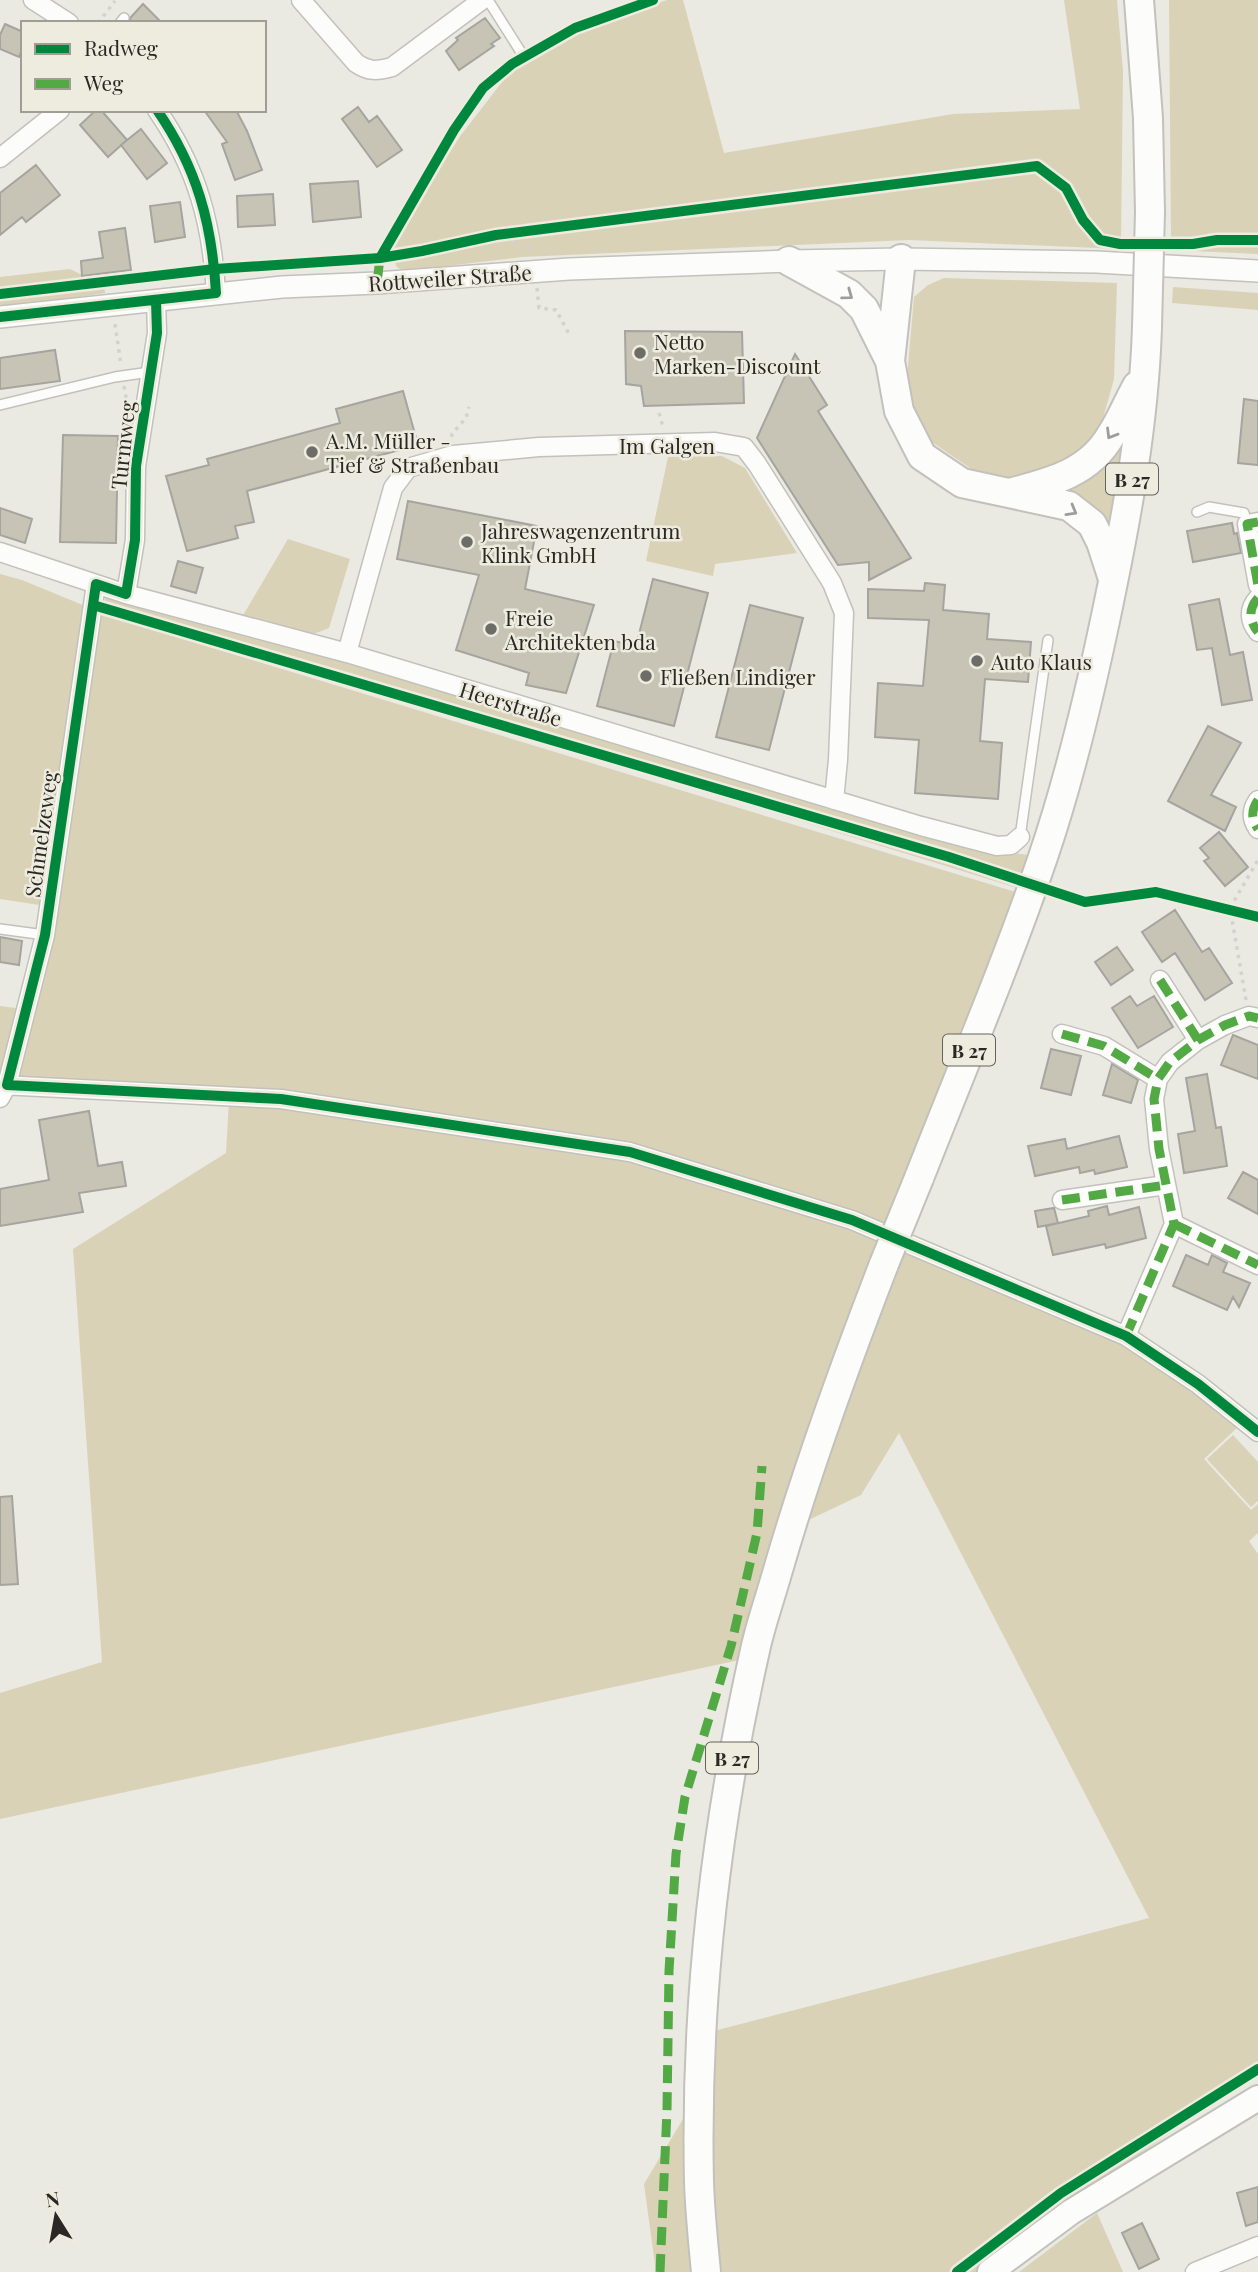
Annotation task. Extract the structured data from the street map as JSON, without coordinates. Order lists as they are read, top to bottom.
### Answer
{
  "streets": {
    "main road": ["B 27"],
    "street": [
      "Rottweiler Straße",
      "Turmweg",
      "Im Galgen",
      "Heerstraße",
      "Schmelzeweg"
    ]
  },
  "crossings": [
    ["Rottweiler Straße", "Turmweg"],
    ["Turmweg", "Heerstraße"],
    ["Im Galgen", "Heerstraße"],
    ["Heerstraße", "Schmelzeweg"]
  ],
  "places": [
    "Netto Marken-Discount",
    "A.M. Müller - Tief & Straßenbau",
    "Jahreswagenzentrum Klink GmbH",
    "Freie Architekten bda",
    "Auto Klaus",
    "Fließen Lindiger"
  ],
  "legend": ["Radweg", "Weg"],
  "north": "top"
}
